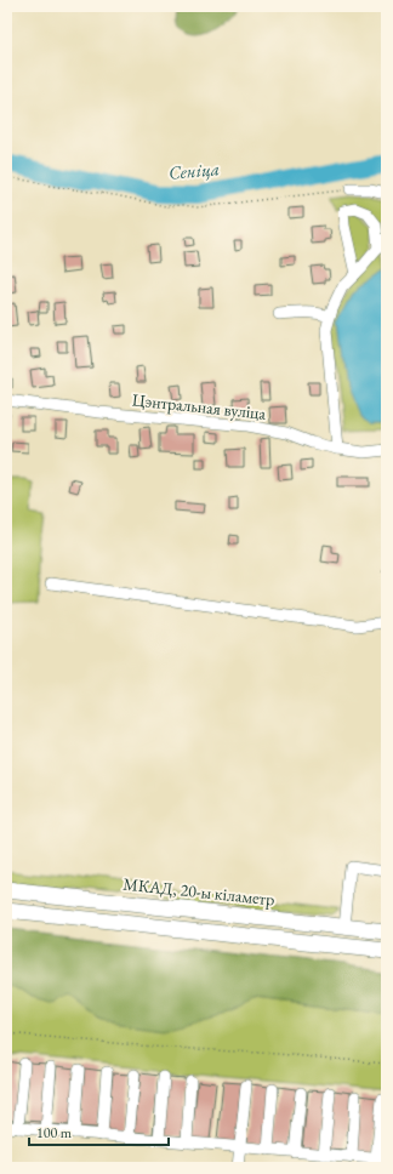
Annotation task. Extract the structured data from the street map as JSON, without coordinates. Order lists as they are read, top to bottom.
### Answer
{
  "streets": {
    "highway": ["МКАД, 20-ы кіламетр"],
    "street": ["Цэнтральная вуліца"]
  },
  "water": ["Сеніца"],
  "scale_bar": "100 m"
}
